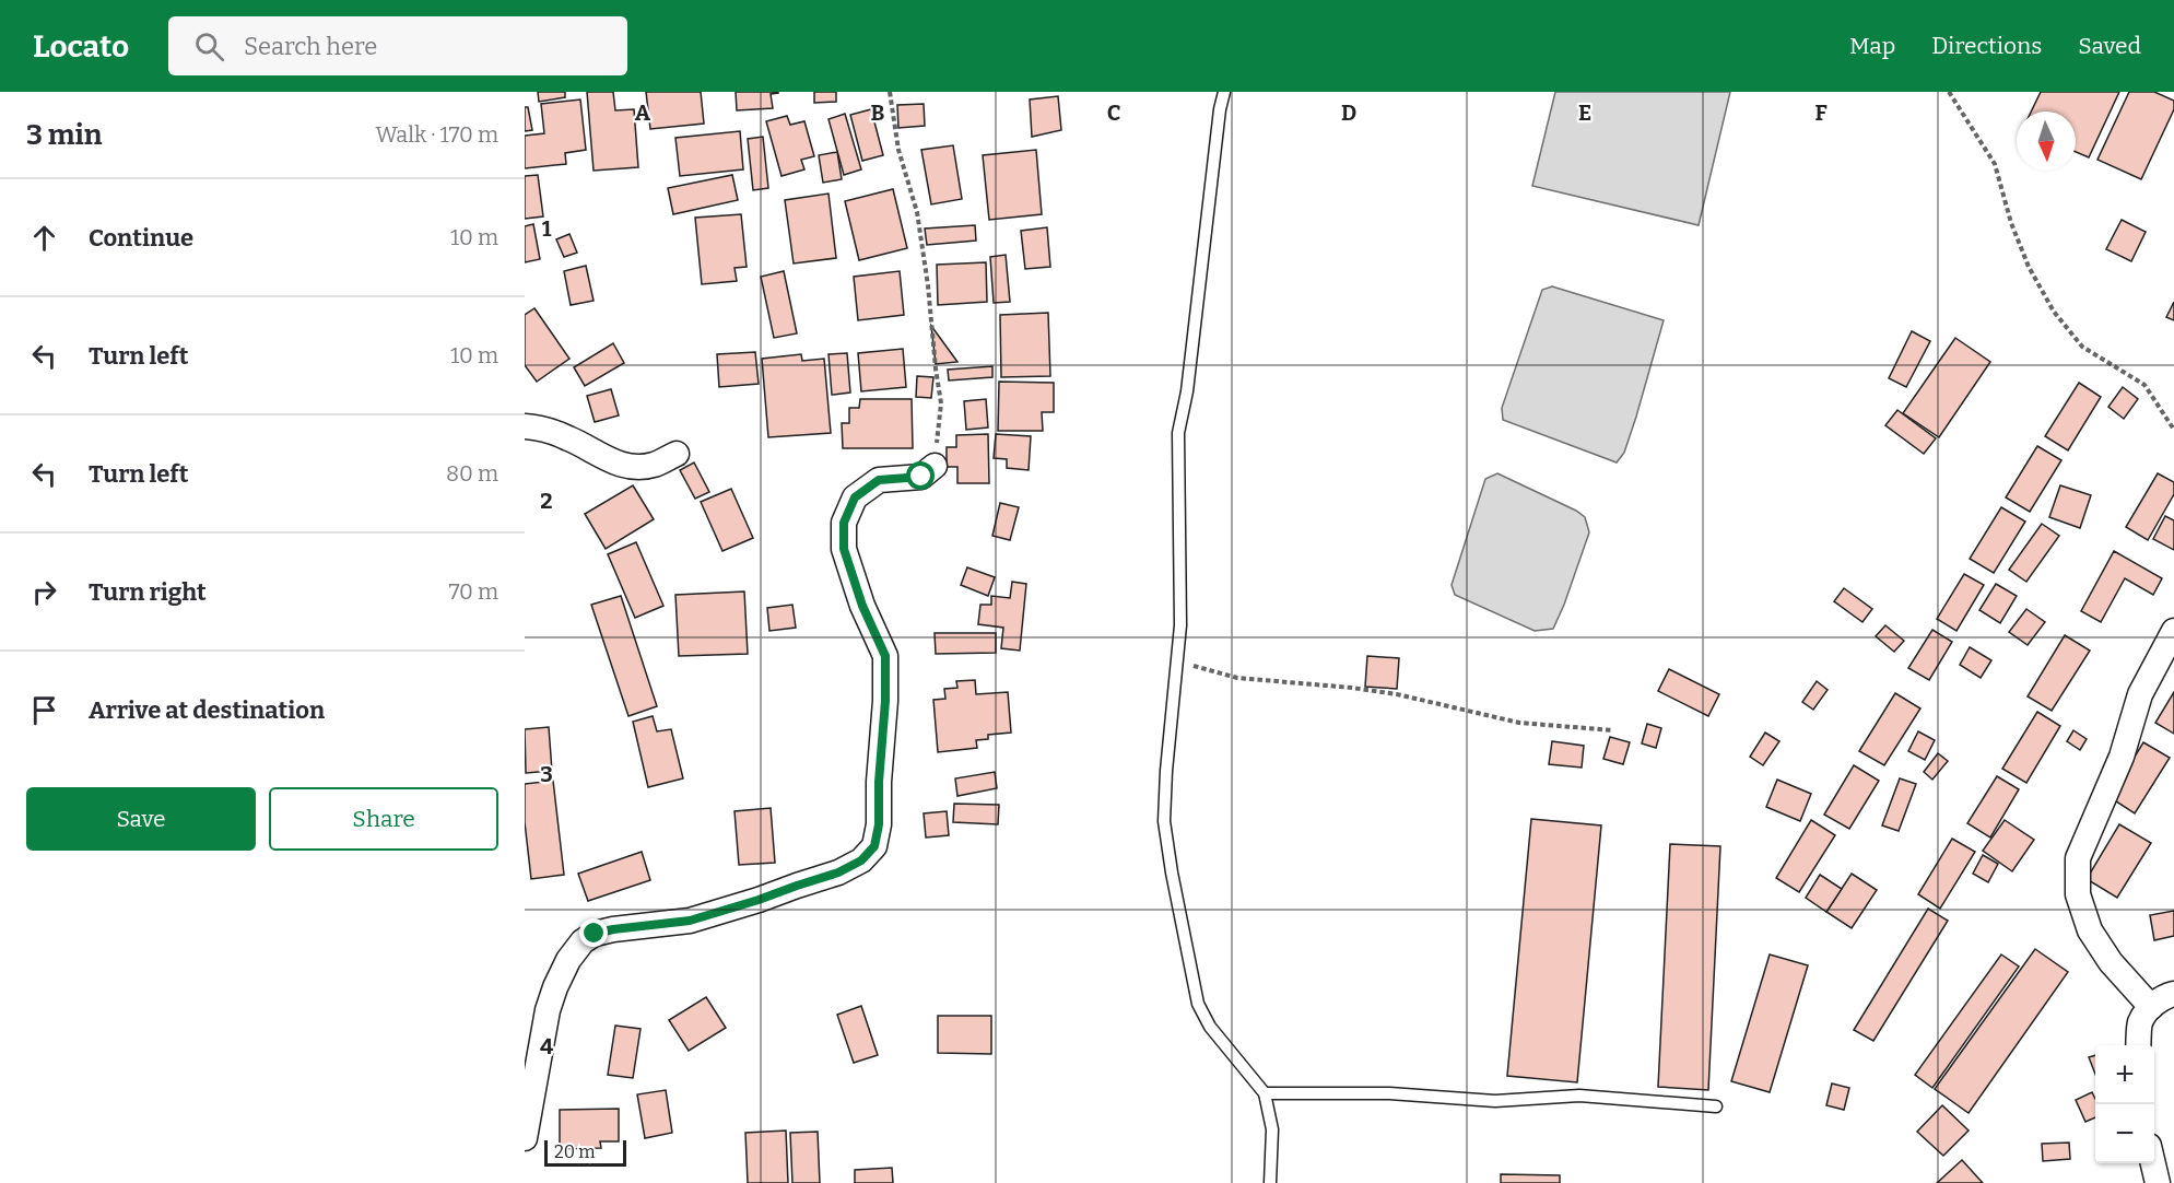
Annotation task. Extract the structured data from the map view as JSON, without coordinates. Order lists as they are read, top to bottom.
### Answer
{
  "scale_bar": "20 m",
  "north": "bottom",
  "page": {
    "header": "Locato",
    "search": "Search here",
    "nav": ["Map", "Directions", "Saved"],
    "heading": ["3 min", "Walk · 170 m"],
    "list": [
      ["Continue", "10 m"],
      ["Turn left", "10 m"],
      ["Turn left", "80 m"],
      ["Turn right", "70 m"],
      "Arrive at destination"
    ],
    "buttons": ["Save", "Share"],
    "map_buttons": ["+", "−"],
    "scale": "20 m"
  },
  "grid": {
    "columns": [
      "A",
      "B",
      "C",
      "D",
      "E",
      "F"
    ],
    "rows": [
      "1",
      "2",
      "3",
      "4"
    ]
  }
}
